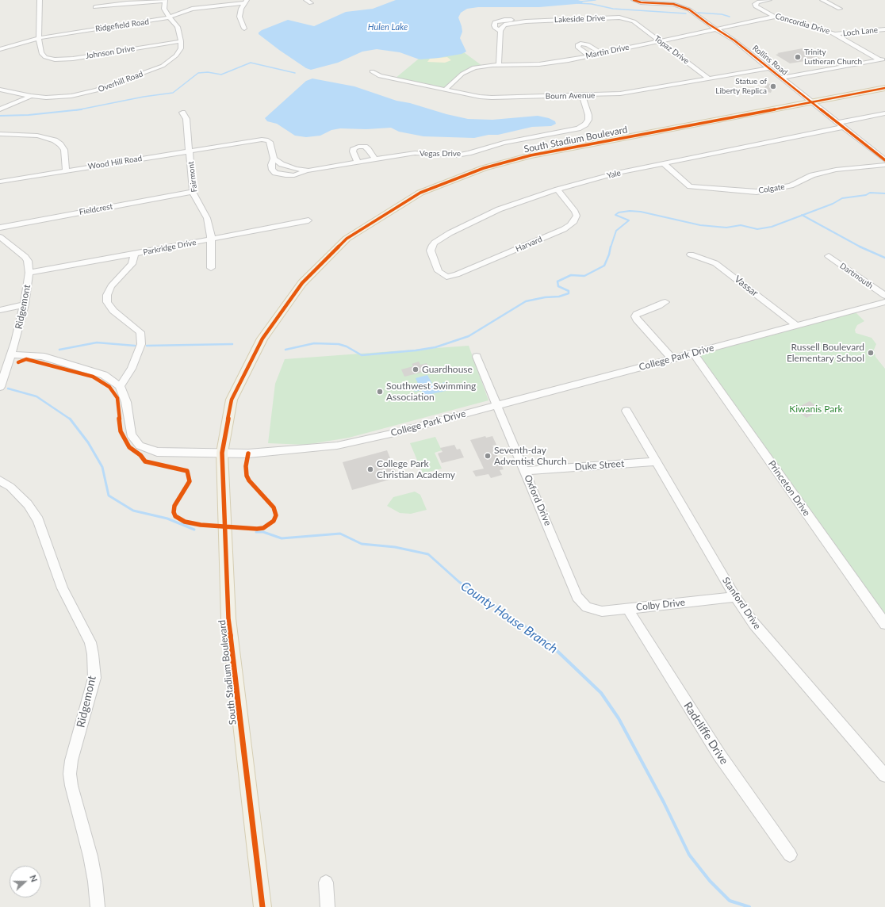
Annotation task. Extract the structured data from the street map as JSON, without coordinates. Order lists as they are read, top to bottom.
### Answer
{
  "streets": {
    "main road": ["South Stadium Boulevard"],
    "street": [
      "Lakeside Drive",
      "Concordia Drive",
      "Ridgefield Road",
      "Loch Lane",
      "Topaz Drive",
      "Martin Drive",
      "Johnson Drive",
      "Rollins Road",
      "Overhill Road",
      "Bourn Avenue",
      "Vegas Drive",
      "Wood Hill Road",
      "Yale",
      "Fairmont",
      "Colgate",
      "Fieldcrest",
      "Harvard",
      "Parkridge Drive",
      "Dartmouth",
      "Vassar",
      "Ridgemont",
      "College Park Drive",
      "Duke Street",
      "Princeton Drive",
      "Oxford Drive",
      "Stanford Drive",
      "Colby Drive",
      "Radcliffe Drive"
    ]
  },
  "crossings": [
    ["Lakeside Drive", "Topaz Drive"],
    ["Concordia Drive", "Loch Lane"],
    ["Concordia Drive", "Martin Drive"],
    ["Ridgefield Road", "Johnson Drive"],
    ["Topaz Drive", "Martin Drive"],
    ["Topaz Drive", "Bourn Avenue"],
    ["Martin Drive", "Rollins Road"],
    ["Martin Drive", "Bourn Avenue"],
    ["Johnson Drive", "Overhill Road"],
    ["Rollins Road", "Bourn Avenue"],
    ["Rollins Road", "South Stadium Boulevard"],
    ["Rollins Road", "Yale"],
    ["Bourn Avenue", "Vegas Drive"],
    ["South Stadium Boulevard", "College Park Drive"],
    ["Vegas Drive", "Wood Hill Road"],
    ["Wood Hill Road", "Fairmont"],
    ["Yale", "Colgate"],
    ["Yale", "Harvard"],
    ["Fairmont", "Fieldcrest"],
    ["Fairmont", "Parkridge Drive"],
    ["Parkridge Drive", "Ridgemont"],
    ["Vassar", "College Park Drive"],
    ["College Park Drive", "Princeton Drive"],
    ["College Park Drive", "Oxford Drive"],
    ["Duke Street", "Oxford Drive"],
    ["Duke Street", "Stanford Drive"],
    ["Oxford Drive", "Colby Drive"],
    ["Stanford Drive", "Colby Drive"],
    ["Colby Drive", "Radcliffe Drive"]
  ],
  "water": ["Hulen Lake", "County House Branch"],
  "parks": ["Kiwanis Park"],
  "places": [
    "Trinity Lutheran Church",
    "Statue of Liberty Replica",
    "Russell Boulevard Elementary School",
    "Guardhouse",
    "Southwest Swimming Association",
    "Seventh-day Adventist Church",
    "College Park Christian Academy"
  ],
  "north": "right"
}
